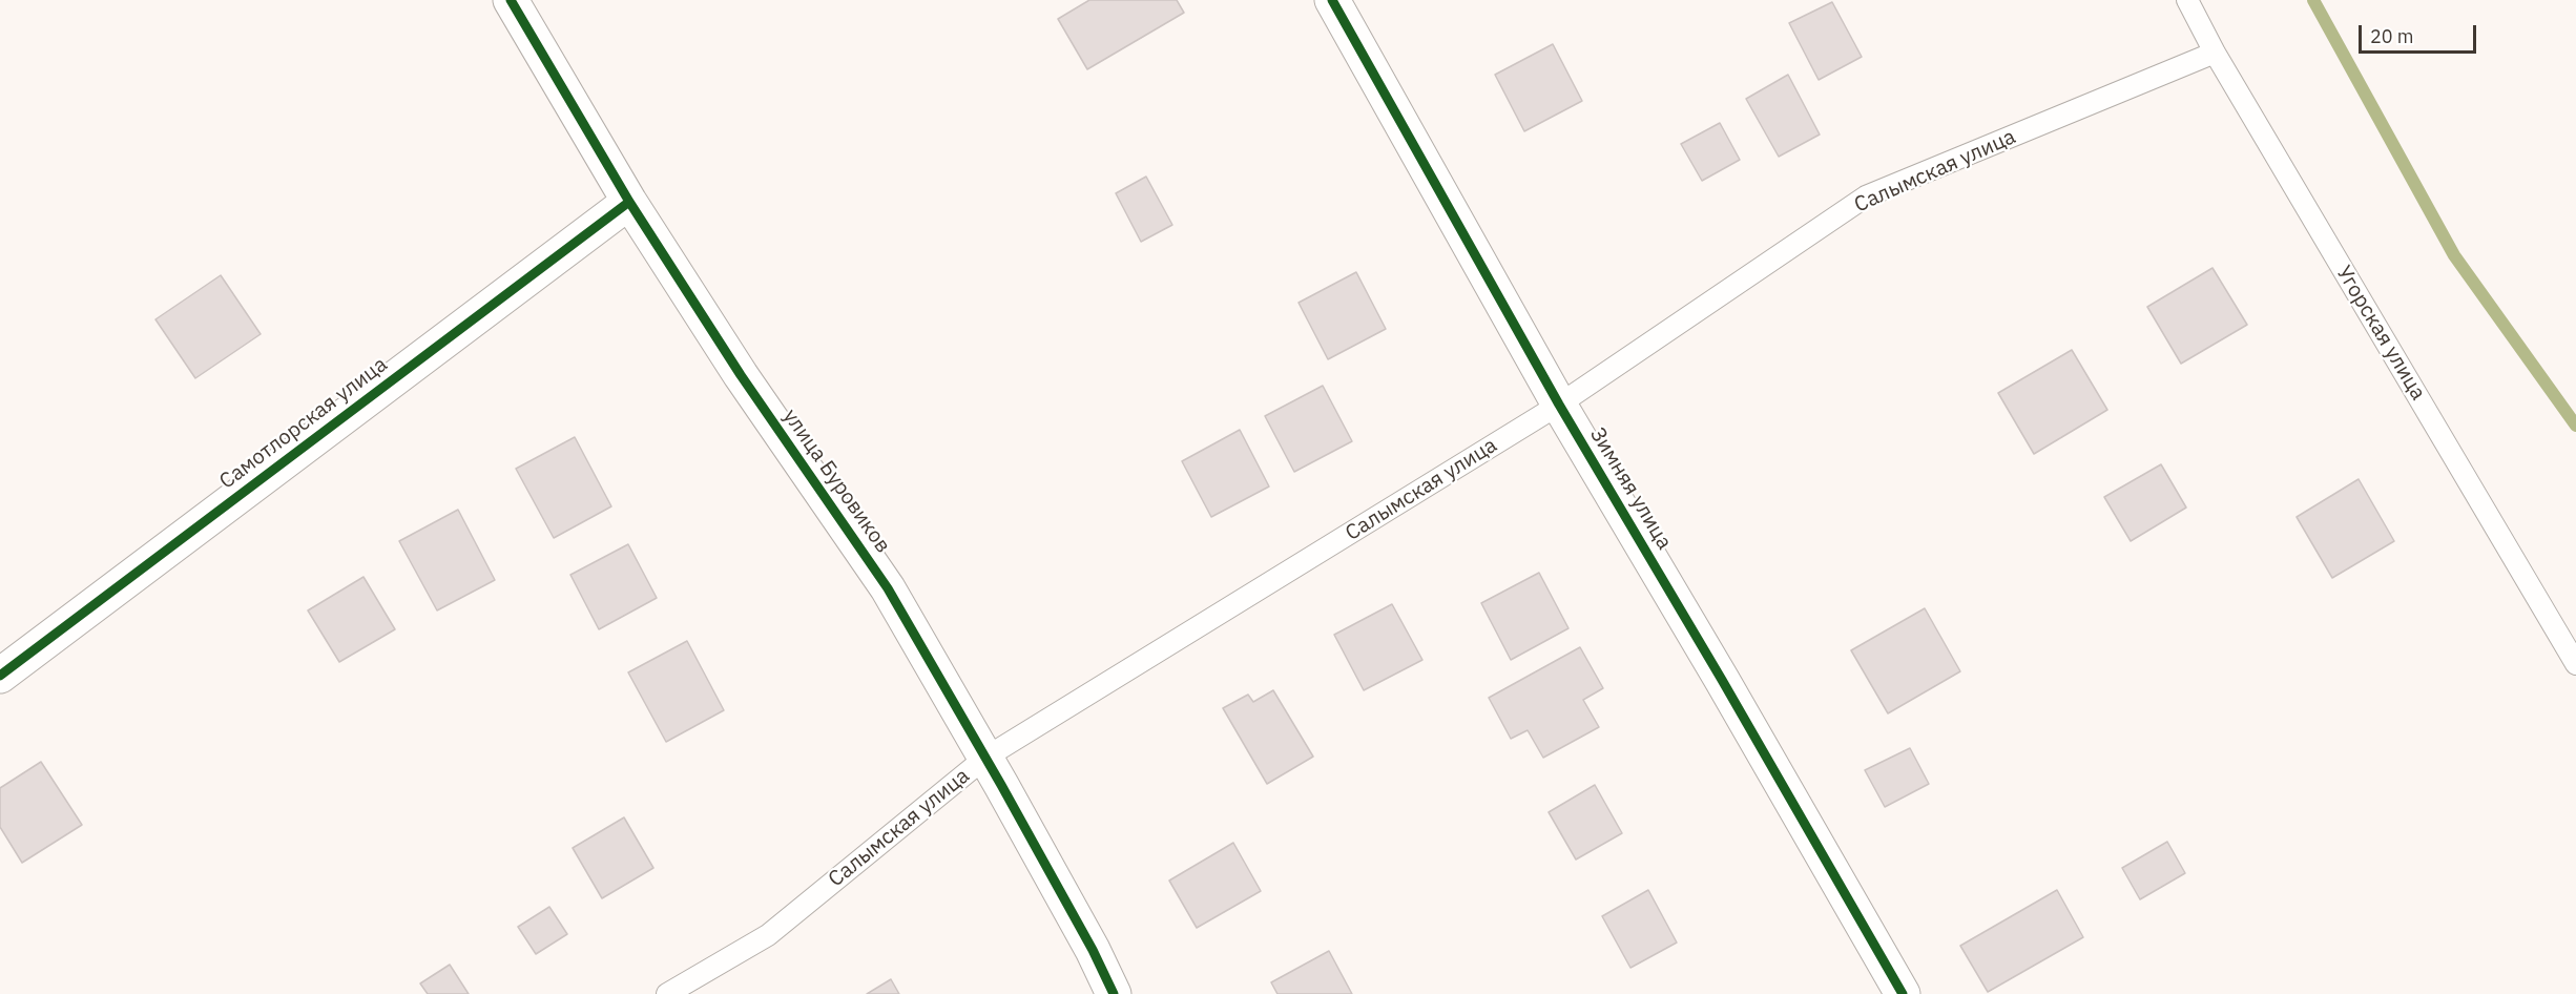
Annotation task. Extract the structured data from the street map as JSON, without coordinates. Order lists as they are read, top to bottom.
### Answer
{
  "streets": {
    "street": ["Самотлорская улица", "улица Буровиков", "Зимняя улица"],
    "lane": ["Салымская улица", "Угорская улица"]
  },
  "crossings": [
    ["Салымская улица", "Угорская улица"],
    ["Салымская улица", "улица Буровиков"],
    ["Салымская улица", "Зимняя улица"],
    ["Самотлорская улица", "улица Буровиков"]
  ],
  "scale_bar": "20 m"
}
